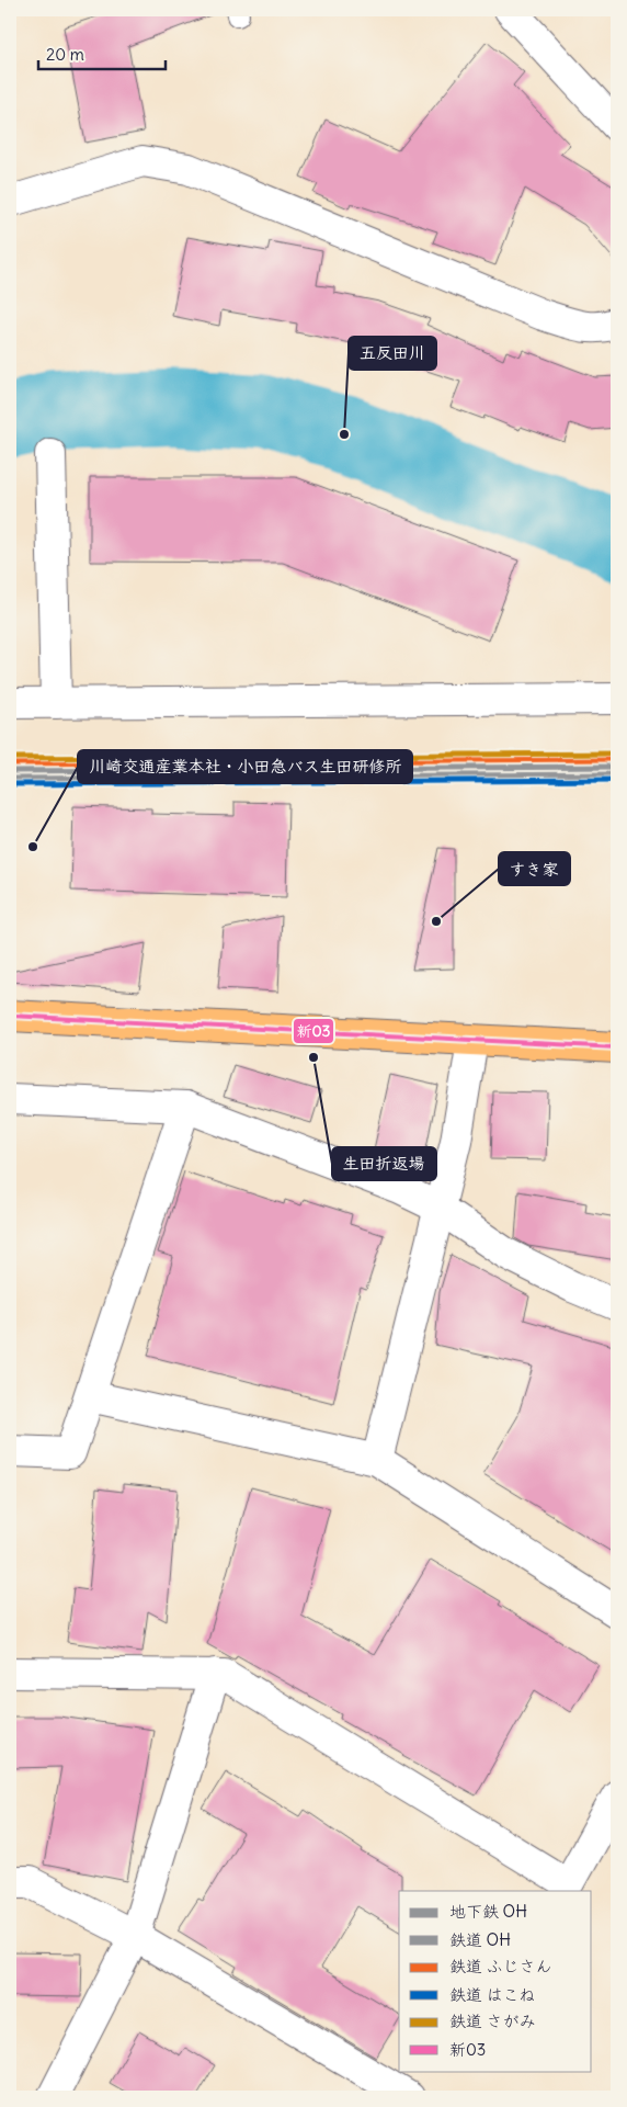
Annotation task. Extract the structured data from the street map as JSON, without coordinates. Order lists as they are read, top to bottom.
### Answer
{
  "places": [
    "五反田川",
    "川崎交通産業本社・小田急バス生田研修所",
    "すき家",
    "生田折返場"
  ],
  "lines": [
    "rail line さがみ",
    "rail line ふじさん",
    "metro line OH",
    "rail line OH",
    "rail line はこね",
    "transit line 新03"
  ],
  "legend": [
    "地下鉄 OH",
    "鉄道 OH",
    "鉄道 ふじさん",
    "鉄道 はこね",
    "鉄道 さがみ",
    "新03"
  ],
  "scale_bar": "20 m"
}
